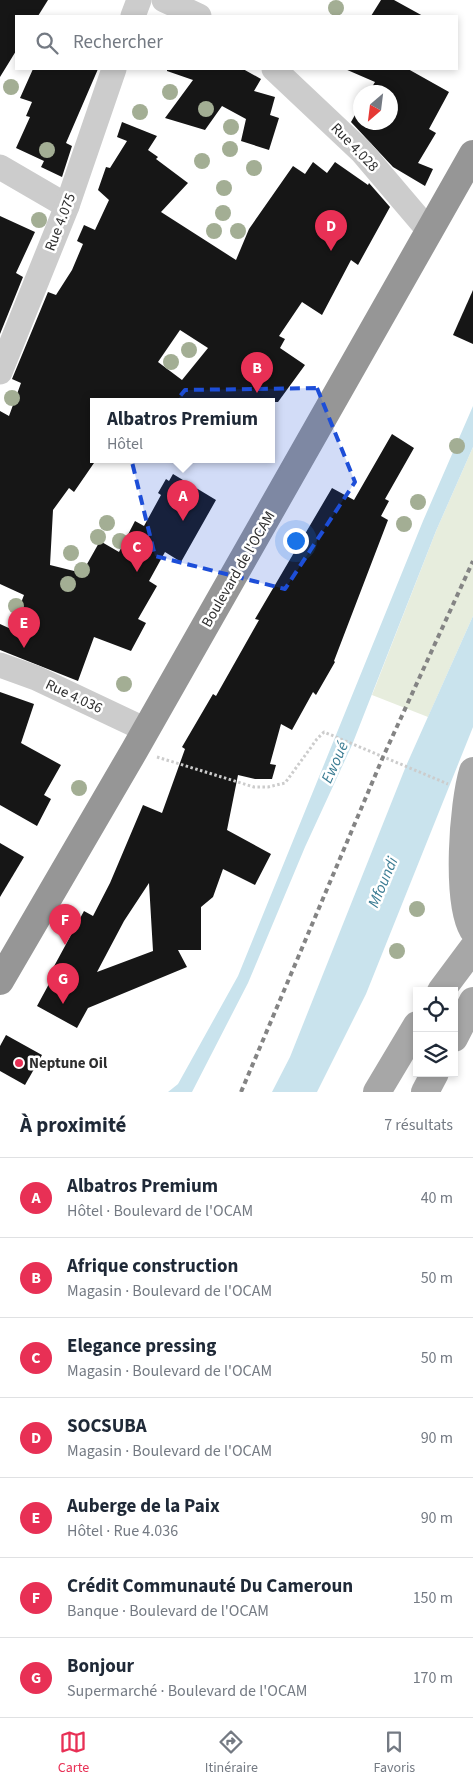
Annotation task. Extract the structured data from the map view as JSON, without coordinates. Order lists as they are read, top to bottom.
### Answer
{
  "streets": {
    "highway": ["Boulevard de l'OCAM"],
    "street": ["Rue 4.028", "Rue 4.075", "Rue 4.036"]
  },
  "crossings": [
    ["Rue 4.028", "Boulevard de l'OCAM"],
    ["Boulevard de l'OCAM", "Rue 4.036"]
  ],
  "water": ["Ewoué", "Mfoundi"],
  "places": ["Neptune Oil"],
  "north": "bottom left",
  "page": {
    "search": "Rechercher",
    "pins": [
      "D",
      "B",
      "A",
      "C",
      "E",
      "F",
      "G"
    ],
    "popup": ["Albatros Premium", "Hôtel"],
    "heading": ["À proximité", "7 résultats"],
    "list": [
      {
        "mark": "A",
        "name": "Albatros Premium",
        "note": "Hôtel · Boulevard de l'OCAM",
        "value": "40 m"
      },
      {
        "mark": "B",
        "name": "Afrique construction",
        "note": "Magasin · Boulevard de l'OCAM",
        "value": "50 m"
      },
      {
        "mark": "C",
        "name": "Elegance pressing",
        "note": "Magasin · Boulevard de l'OCAM",
        "value": "50 m"
      },
      {
        "mark": "D",
        "name": "SOCSUBA",
        "note": "Magasin · Boulevard de l'OCAM",
        "value": "90 m"
      },
      {
        "mark": "E",
        "name": "Auberge de la Paix",
        "note": "Hôtel · Rue 4.036",
        "value": "90 m"
      },
      {
        "mark": "F",
        "name": "Crédit Communauté Du Cameroun",
        "note": "Banque · Boulevard de l'OCAM",
        "value": "150 m"
      },
      {
        "mark": "G",
        "name": "Bonjour",
        "note": "Supermarché · Boulevard de l'OCAM",
        "value": "170 m"
      }
    ],
    "nav": ["Carte", "Itinéraire", "Favoris"]
  }
}
